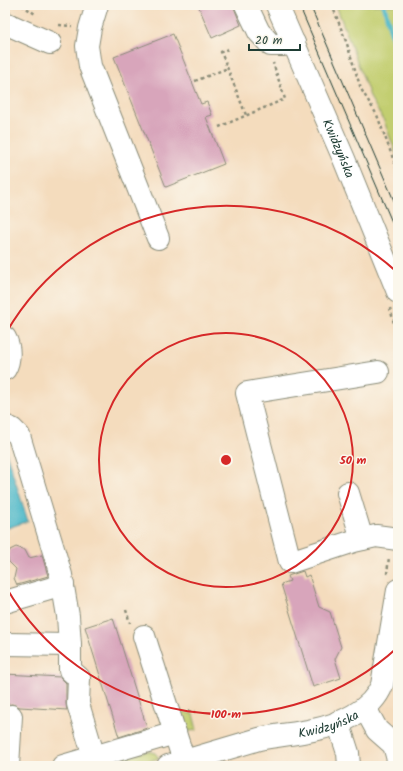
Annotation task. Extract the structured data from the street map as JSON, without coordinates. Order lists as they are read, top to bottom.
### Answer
{
  "streets": {
    "street": ["Kwidzyńska"]
  },
  "scale_bar": "20 m",
  "rings": ["50 m", "100 m"]
}
